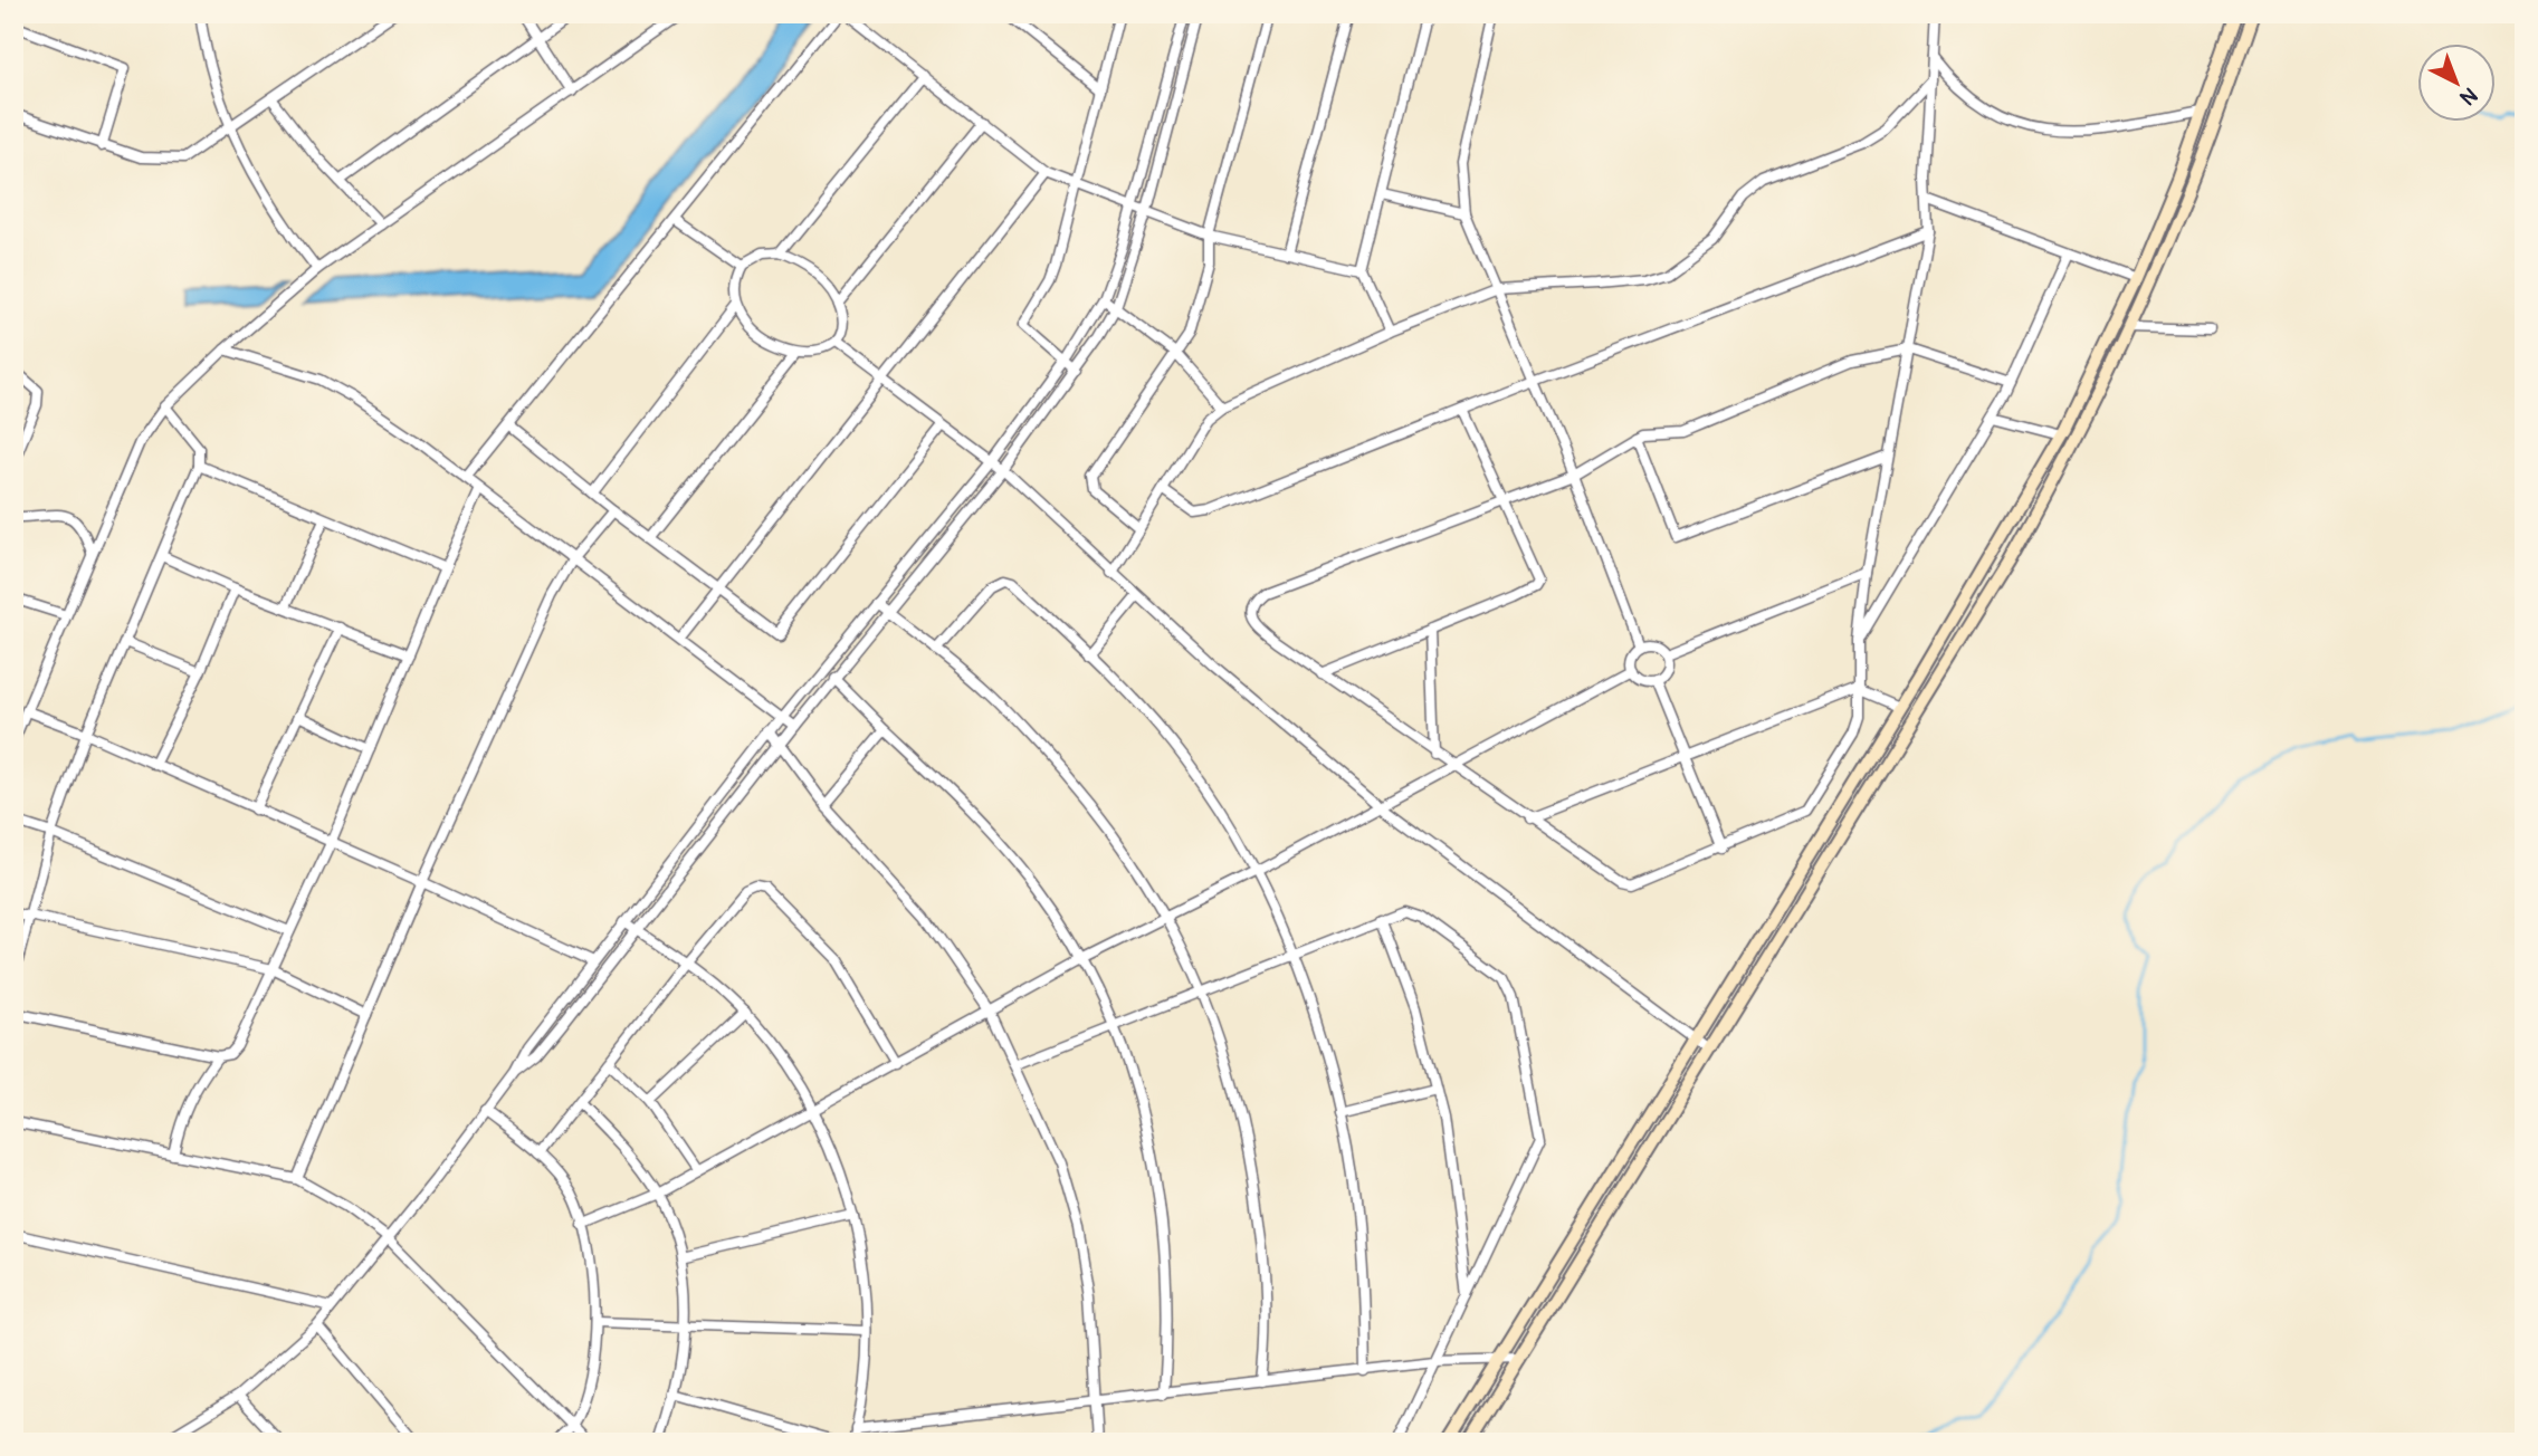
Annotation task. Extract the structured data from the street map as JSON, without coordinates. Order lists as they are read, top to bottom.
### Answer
{
  "north": "bottom right"
}
